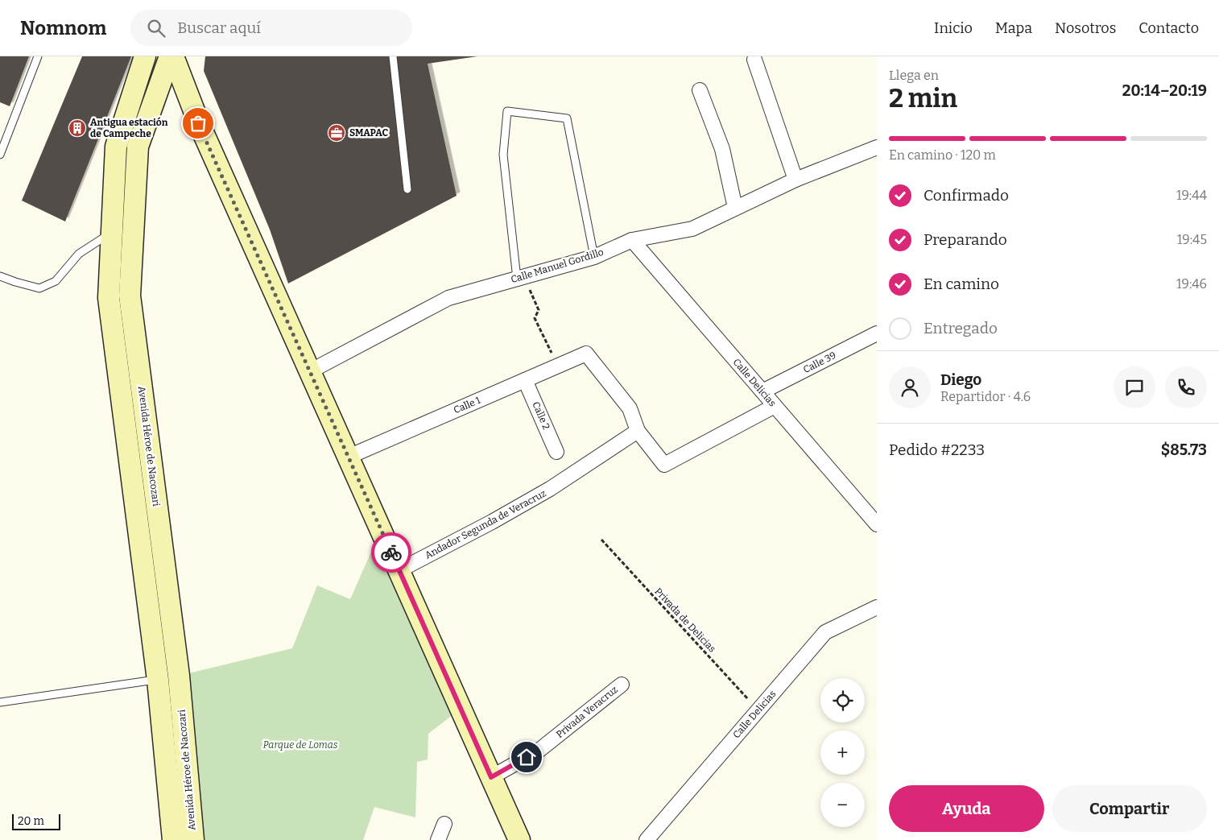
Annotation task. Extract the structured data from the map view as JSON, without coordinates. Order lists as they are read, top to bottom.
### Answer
{
  "streets": {
    "main road": ["Avenida Héroe de Nacozari"],
    "street": [
      "Calle Manuel Gordillo",
      "Calle 39",
      "Calle Delicias",
      "Calle 1",
      "Calle 2",
      "Andador Segunda de Veracruz",
      "Privada Veracruz"
    ],
    "path": ["Privada de Delicias"]
  },
  "crossings": [
    ["Calle Manuel Gordillo", "Calle Delicias"],
    ["Calle 39", "Calle Delicias"],
    ["Calle Delicias", "Privada de Delicias"],
    ["Calle 1", "Calle 2"],
    ["Calle 1", "Andador Segunda de Veracruz"]
  ],
  "parks": ["Parque de Lomas"],
  "places": {
    "building": ["Antigua estación de Campeche"],
    "office": ["SMAPAC"]
  },
  "scale_bar": "20 m",
  "page": {
    "header": "Nomnom",
    "search": "Buscar aquí",
    "nav": [
      "Inicio",
      "Mapa",
      "Nosotros",
      "Contacto"
    ],
    "heading": ["2 min", "Llega en", "20:14–20:19"],
    "panel": [
      "Diego",
      "Repartidor · 4.6",
      "Pedido #2233",
      "$85.73"
    ],
    "bar": "En camino · 120 m",
    "list": [
      ["Confirmado", "19:44"],
      ["Preparando", "19:45"],
      ["En camino", "19:46"],
      "Entregado"
    ],
    "map_buttons": ["+", "−"],
    "buttons": ["Ayuda", "Compartir"],
    "scale": "20 m"
  }
}
